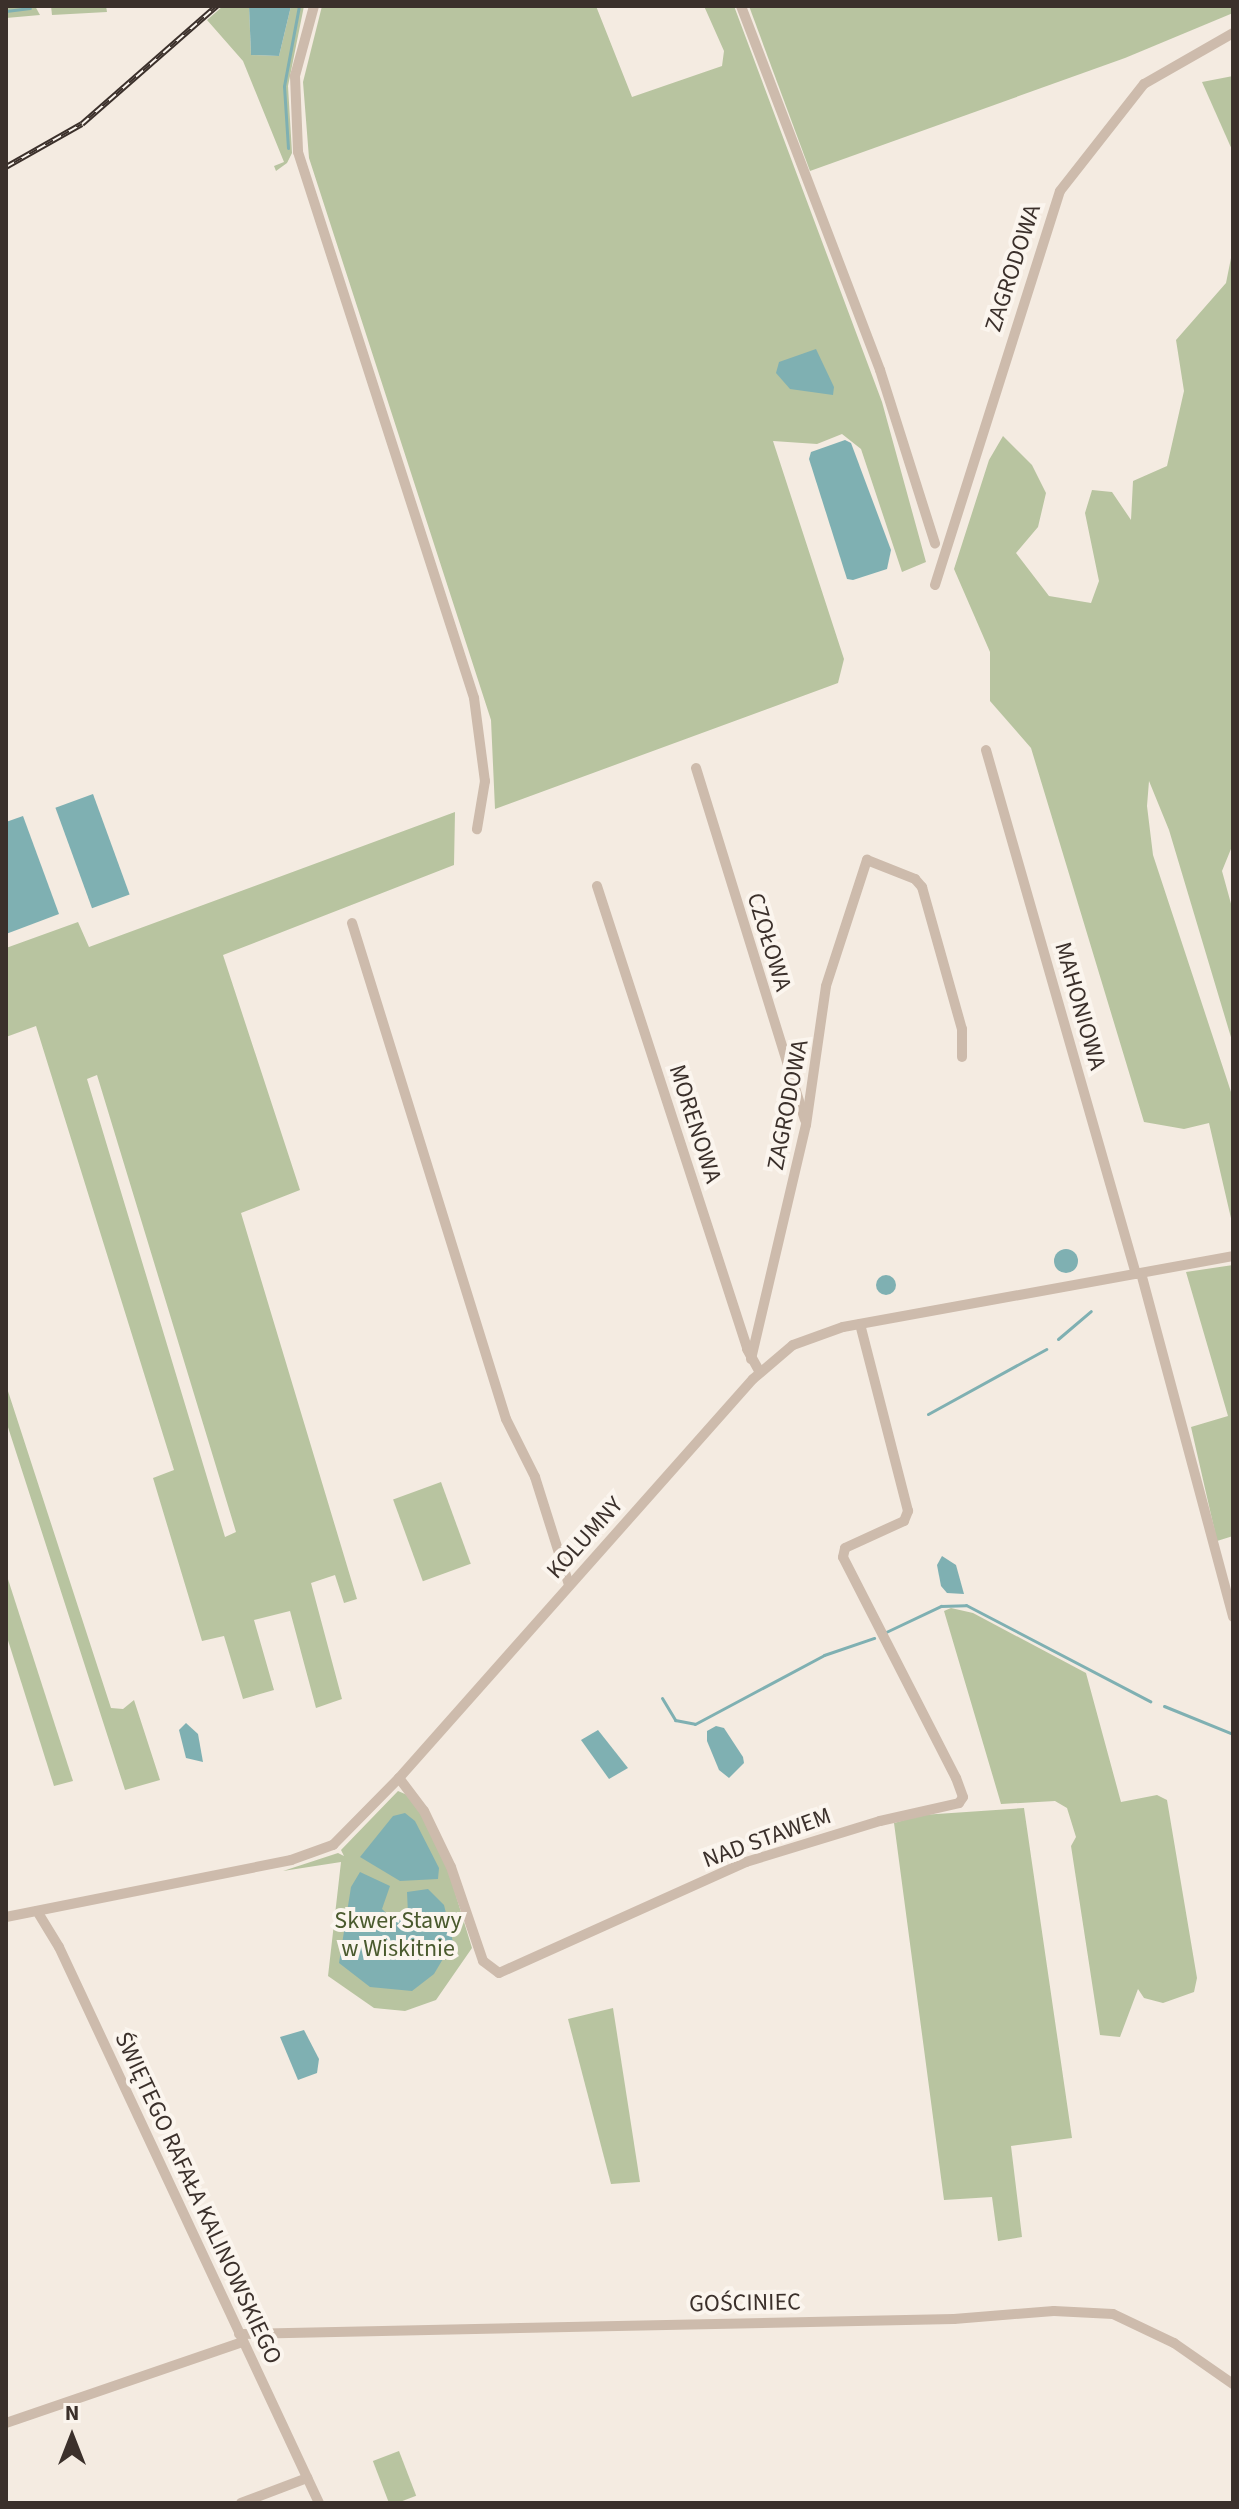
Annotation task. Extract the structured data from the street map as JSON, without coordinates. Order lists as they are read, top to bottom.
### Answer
{
  "streets": {
    "street": [
      "ZAGRODOWA",
      "CZOŁOWA",
      "MAHONIOWA",
      "MORENOWA",
      "KOLUMNY",
      "NAD STAWEM",
      "ŚWIĘTEGO RAFAŁA KALINOWSKIEGO",
      "GOŚCINIEC"
    ]
  },
  "crossings": [
    ["ZAGRODOWA", "CZOŁOWA"],
    ["ZAGRODOWA", "MORENOWA"],
    ["MAHONIOWA", "KOLUMNY"],
    ["MORENOWA", "KOLUMNY"],
    ["KOLUMNY", "NAD STAWEM"],
    ["KOLUMNY", "ŚWIĘTEGO RAFAŁA KALINOWSKIEGO"],
    ["ŚWIĘTEGO RAFAŁA KALINOWSKIEGO", "GOŚCINIEC"]
  ],
  "parks": ["Skwer Stawy w Wiskitnie"],
  "north": "top"
}
